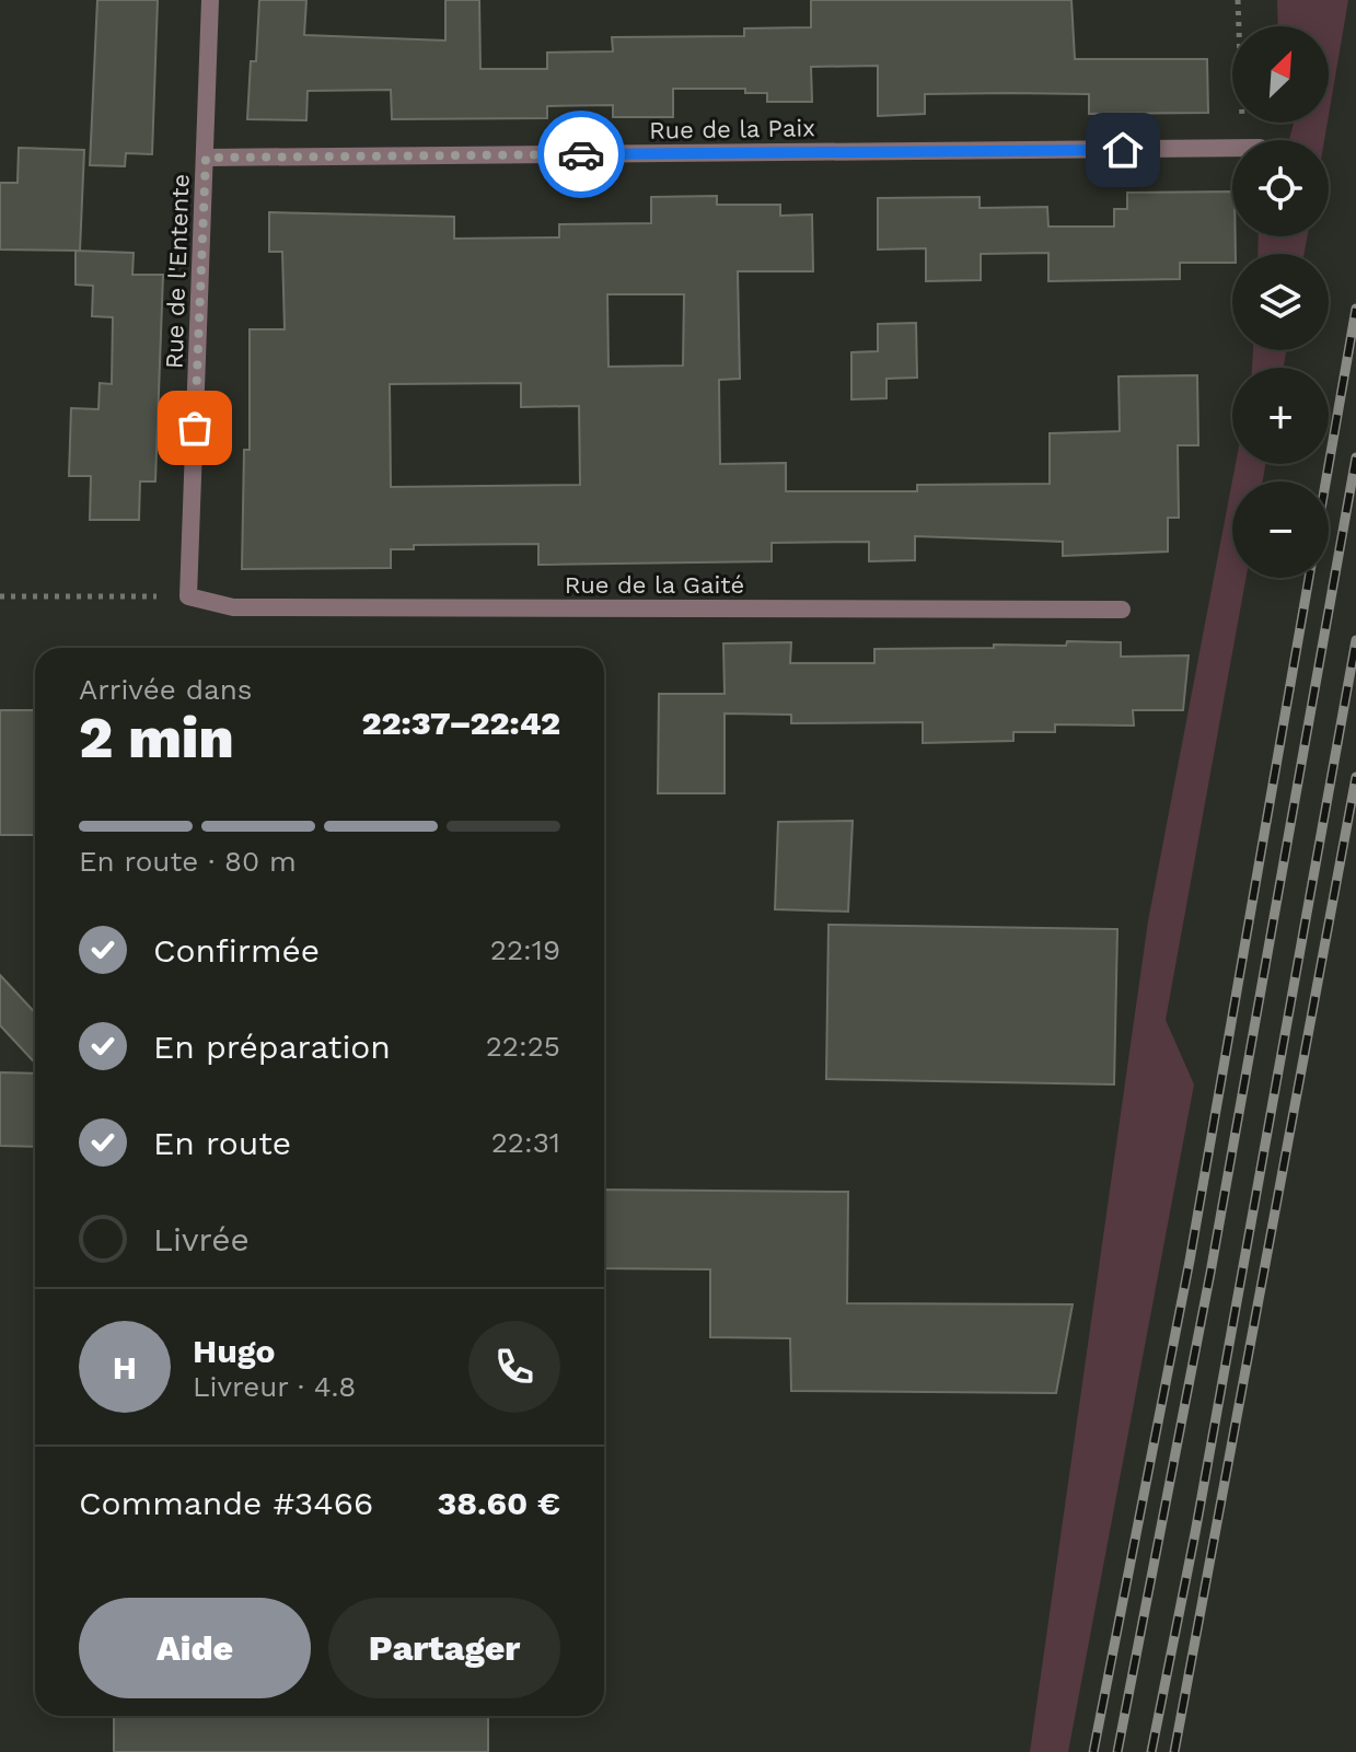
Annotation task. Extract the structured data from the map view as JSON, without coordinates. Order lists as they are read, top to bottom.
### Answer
{
  "streets": {
    "street": ["Rue de la Paix", "Rue de l'Entente", "Rue de la Gaité"]
  },
  "crossings": [
    ["Rue de la Paix", "Rue de l'Entente"],
    ["Rue de l'Entente", "Rue de la Gaité"]
  ],
  "north": "top right",
  "page": {
    "map_buttons": ["+", "−"],
    "heading": ["2 min", "Arrivée dans", "22:37–22:42"],
    "panel": [
      "Hugo",
      "Livreur · 4.8",
      "Commande #3466",
      "38.60 €"
    ],
    "bar": "En route · 80 m",
    "list": [
      ["Confirmée", "22:19"],
      ["En préparation", "22:25"],
      ["En route", "22:31"],
      "Livrée"
    ],
    "round": "H",
    "buttons": ["Aide", "Partager"]
  }
}
